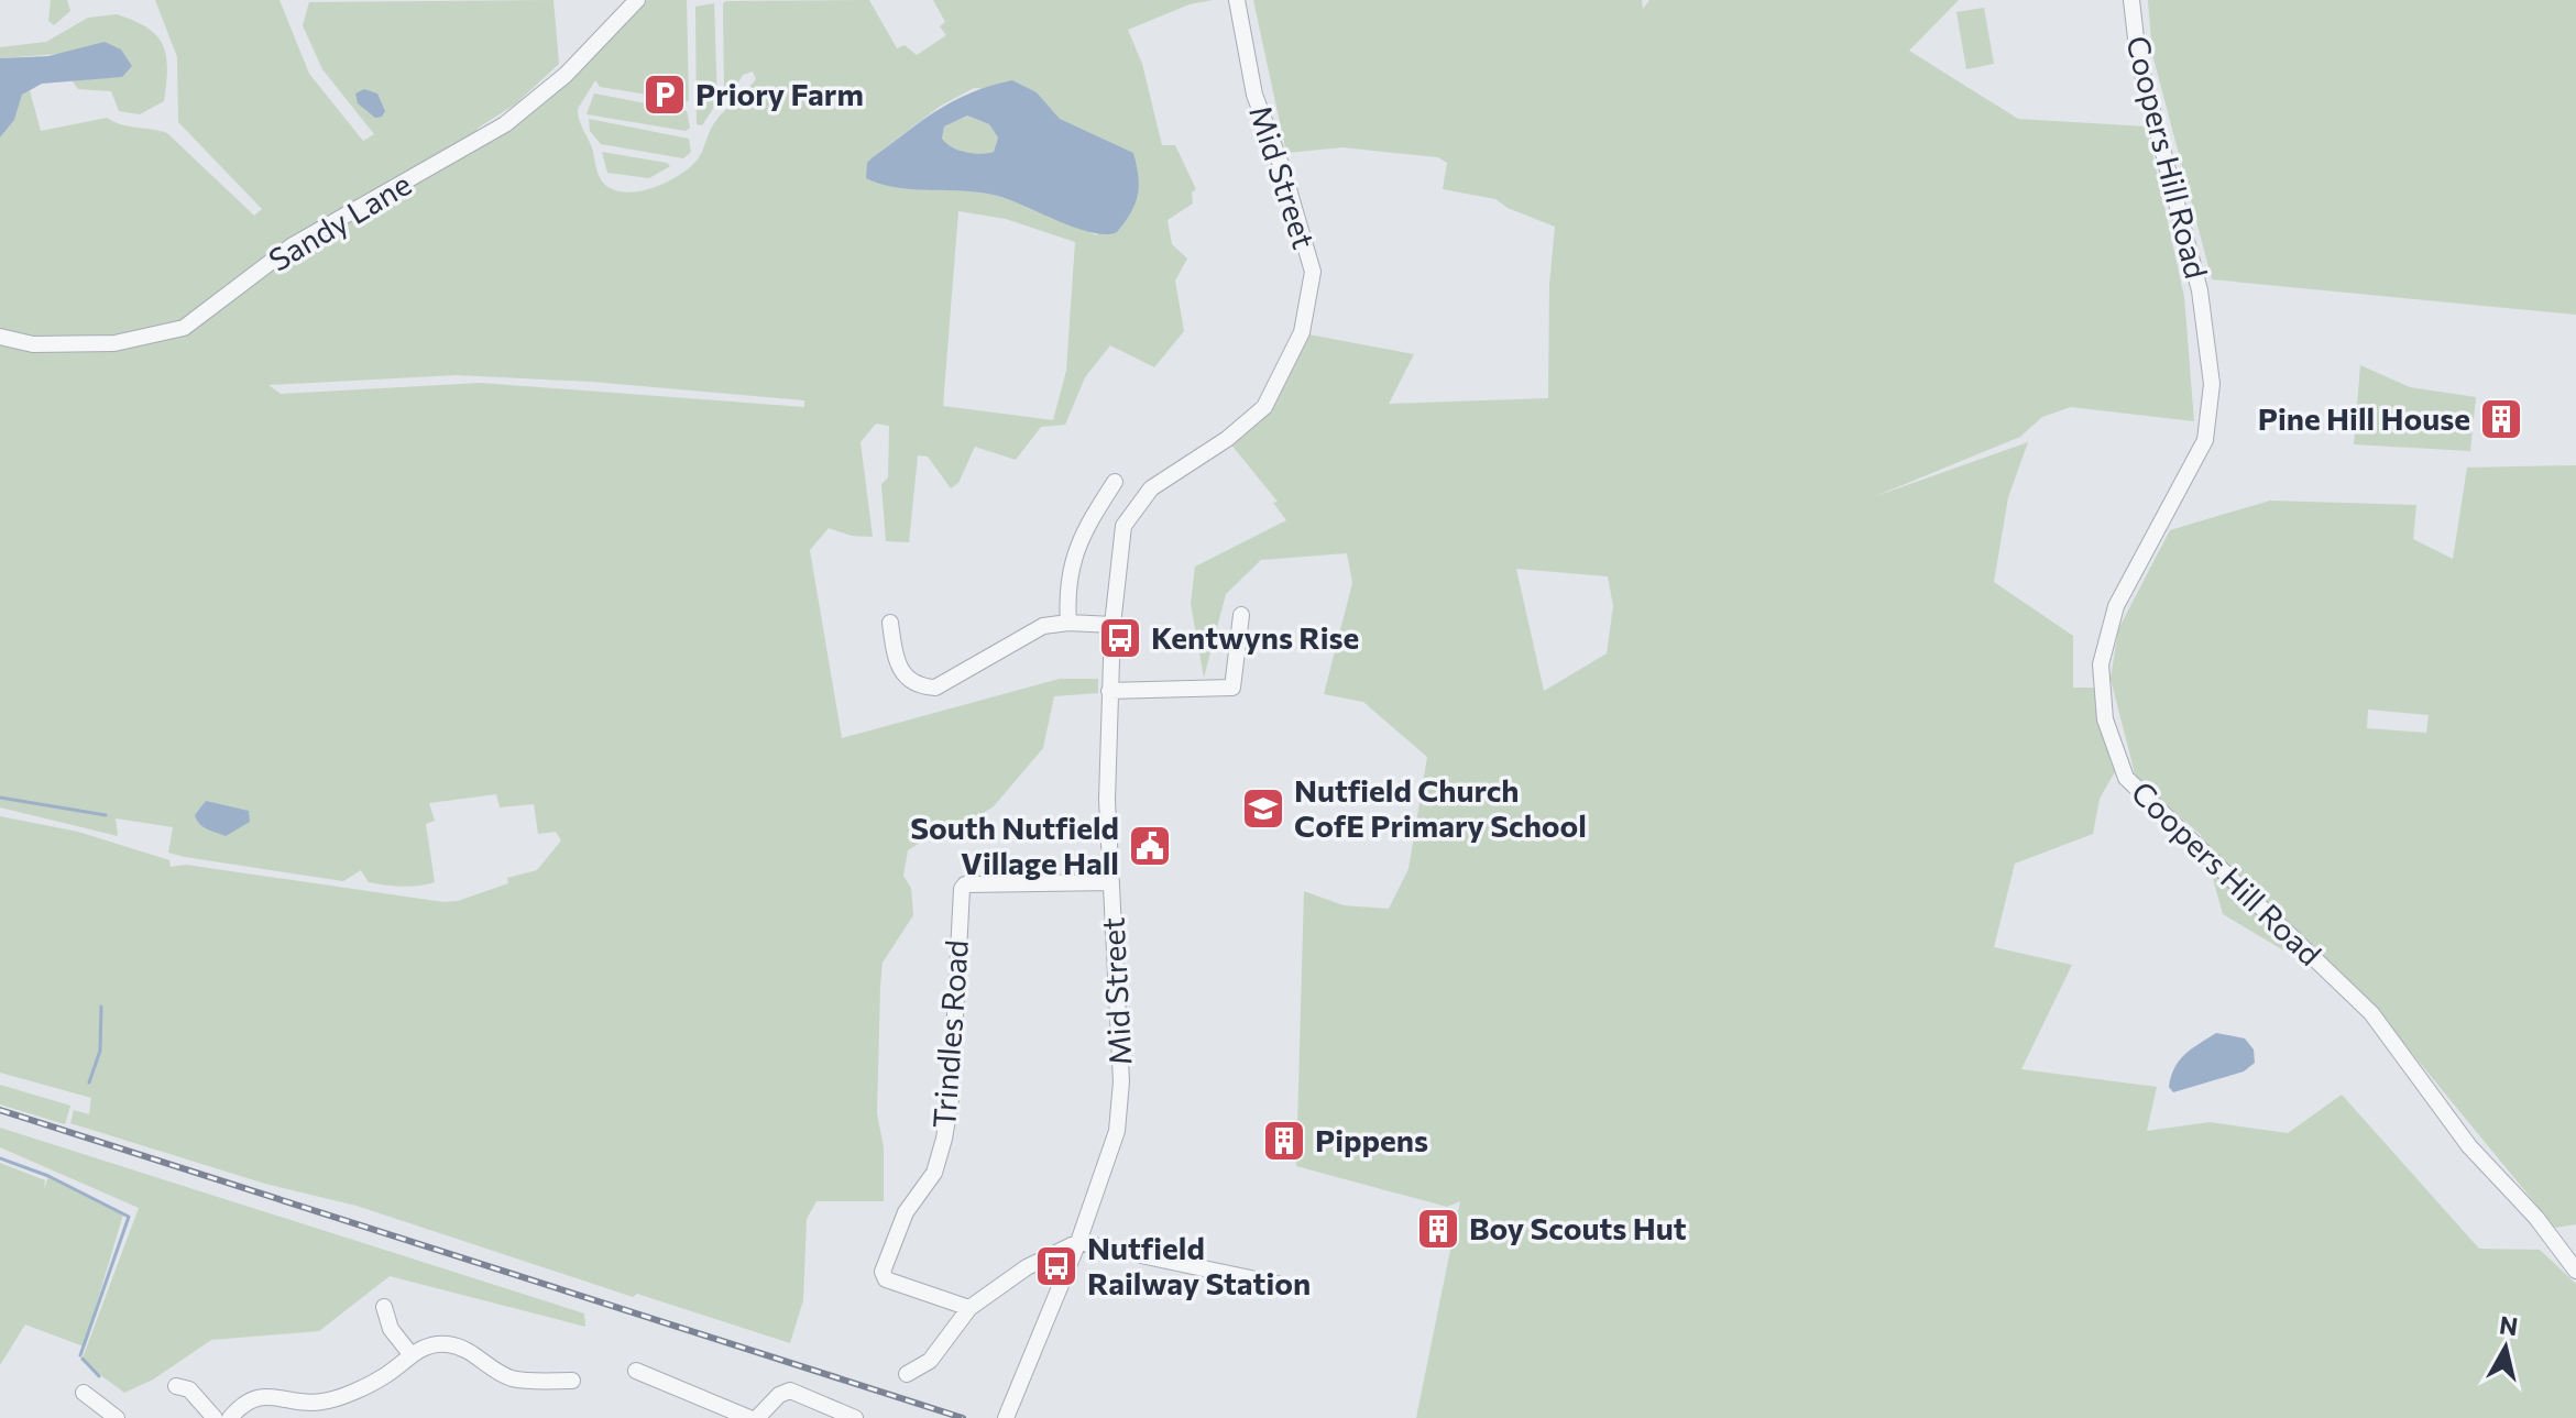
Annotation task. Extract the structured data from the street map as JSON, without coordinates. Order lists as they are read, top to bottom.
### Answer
{
  "streets": {
    "street": [
      "Coopers Hill Road",
      "Mid Street",
      "Sandy Lane",
      "Trindles Road"
    ]
  },
  "crossings": [
    ["Mid Street", "Trindles Road"]
  ],
  "places": {
    "parking": ["Priory Farm"],
    "building": ["Pine Hill House", "Pippens", "Boy Scouts Hut"],
    "bus stop": ["Kentwyns Rise", "Nutfield Railway Station"],
    "school or university": ["Nutfield Church CofE Primary School"],
    "public building": ["South Nutfield Village Hall"]
  },
  "north": "top"
}
